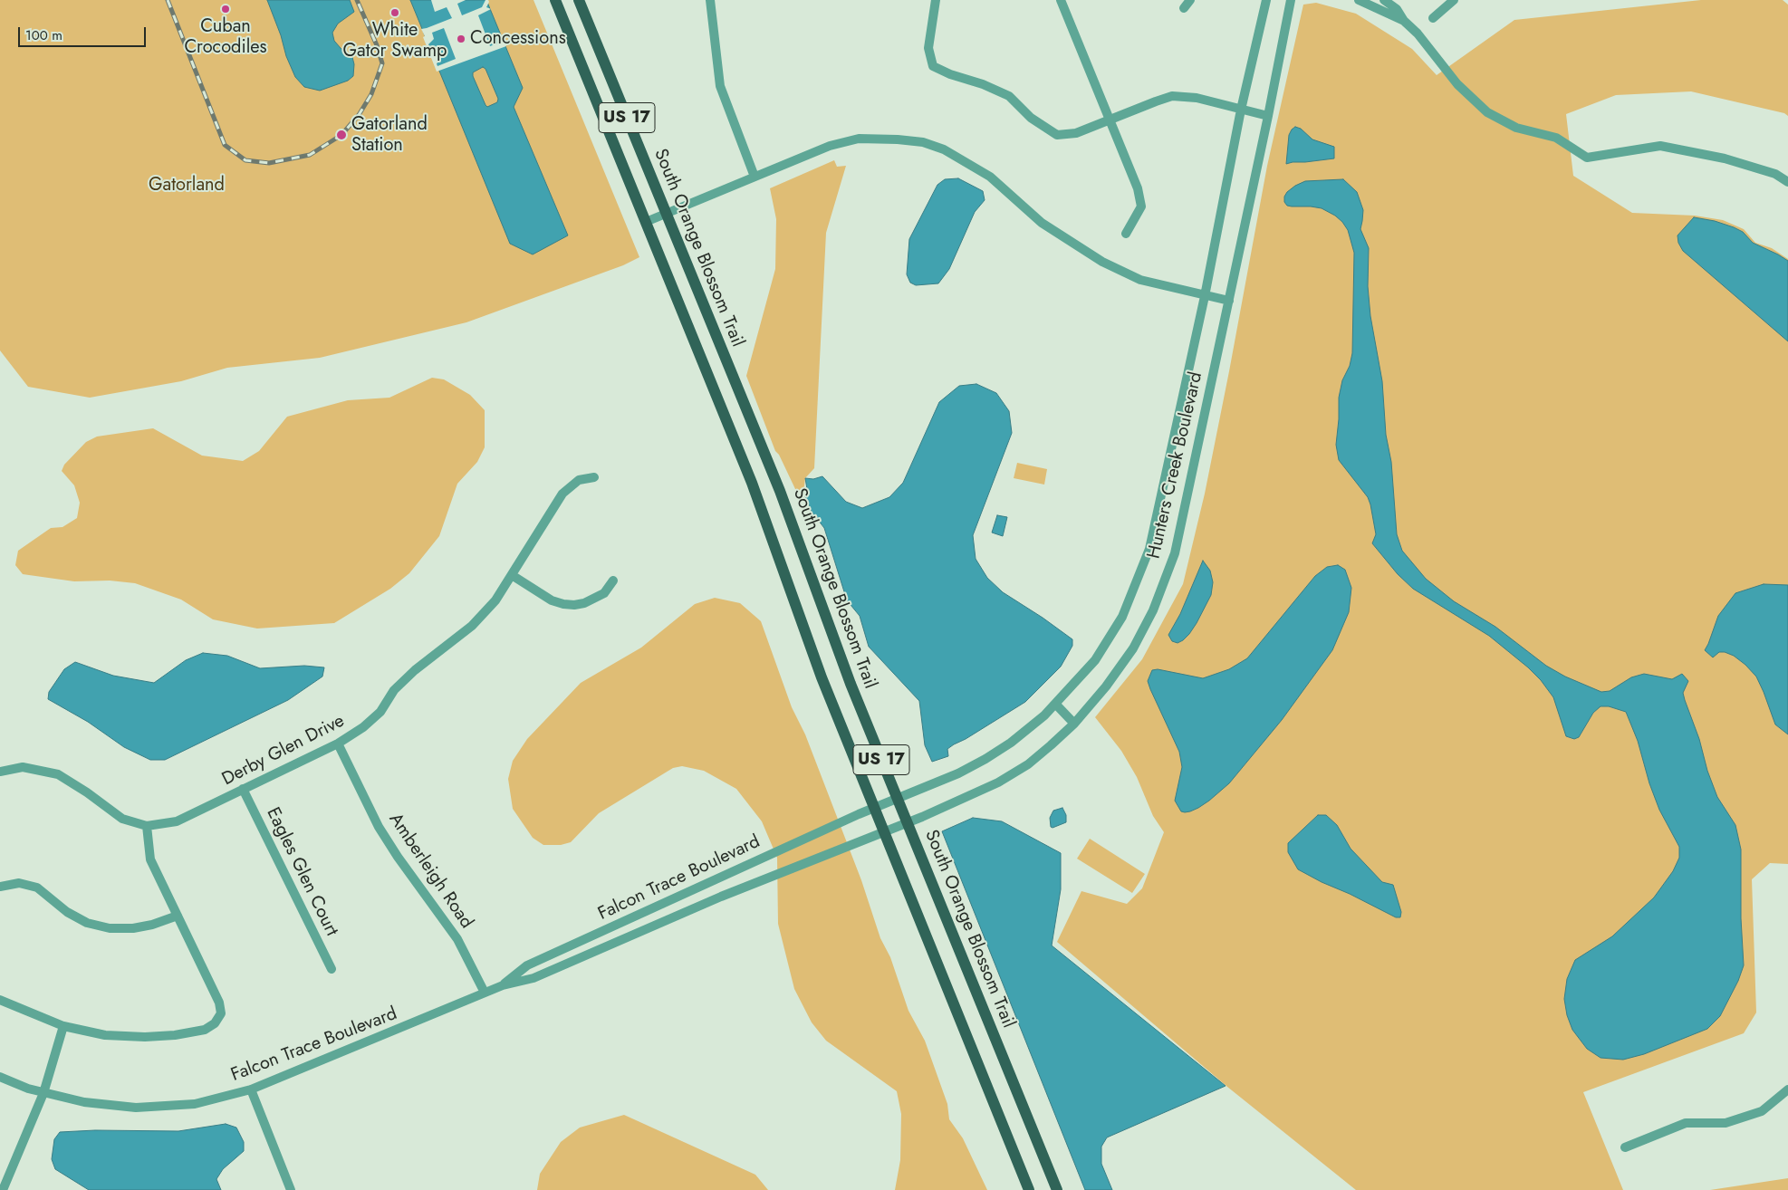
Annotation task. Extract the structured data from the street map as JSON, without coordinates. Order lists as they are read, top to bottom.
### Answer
{
  "streets": {
    "main road": ["US 17", "South Orange Blossom Trail"],
    "street": [
      "Hunters Creek Boulevard",
      "Derby Glen Drive",
      "Amberleigh Road",
      "Eagles Glen Court",
      "Falcon Trace Boulevard"
    ]
  },
  "crossings": [
    ["US 17", "Hunters Creek Boulevard"],
    ["US 17", "Falcon Trace Boulevard"],
    ["South Orange Blossom Trail", "Hunters Creek Boulevard"],
    ["Hunters Creek Boulevard", "Falcon Trace Boulevard"],
    ["Derby Glen Drive", "Amberleigh Road"],
    ["Derby Glen Drive", "Eagles Glen Court"],
    ["Amberleigh Road", "Falcon Trace Boulevard"]
  ],
  "parks": ["Gatorland"],
  "places": [
    "Cuban Crocodiles",
    "White Gator Swamp",
    "Concessions",
    "Gatorland Station"
  ],
  "scale_bar": "100 m"
}
